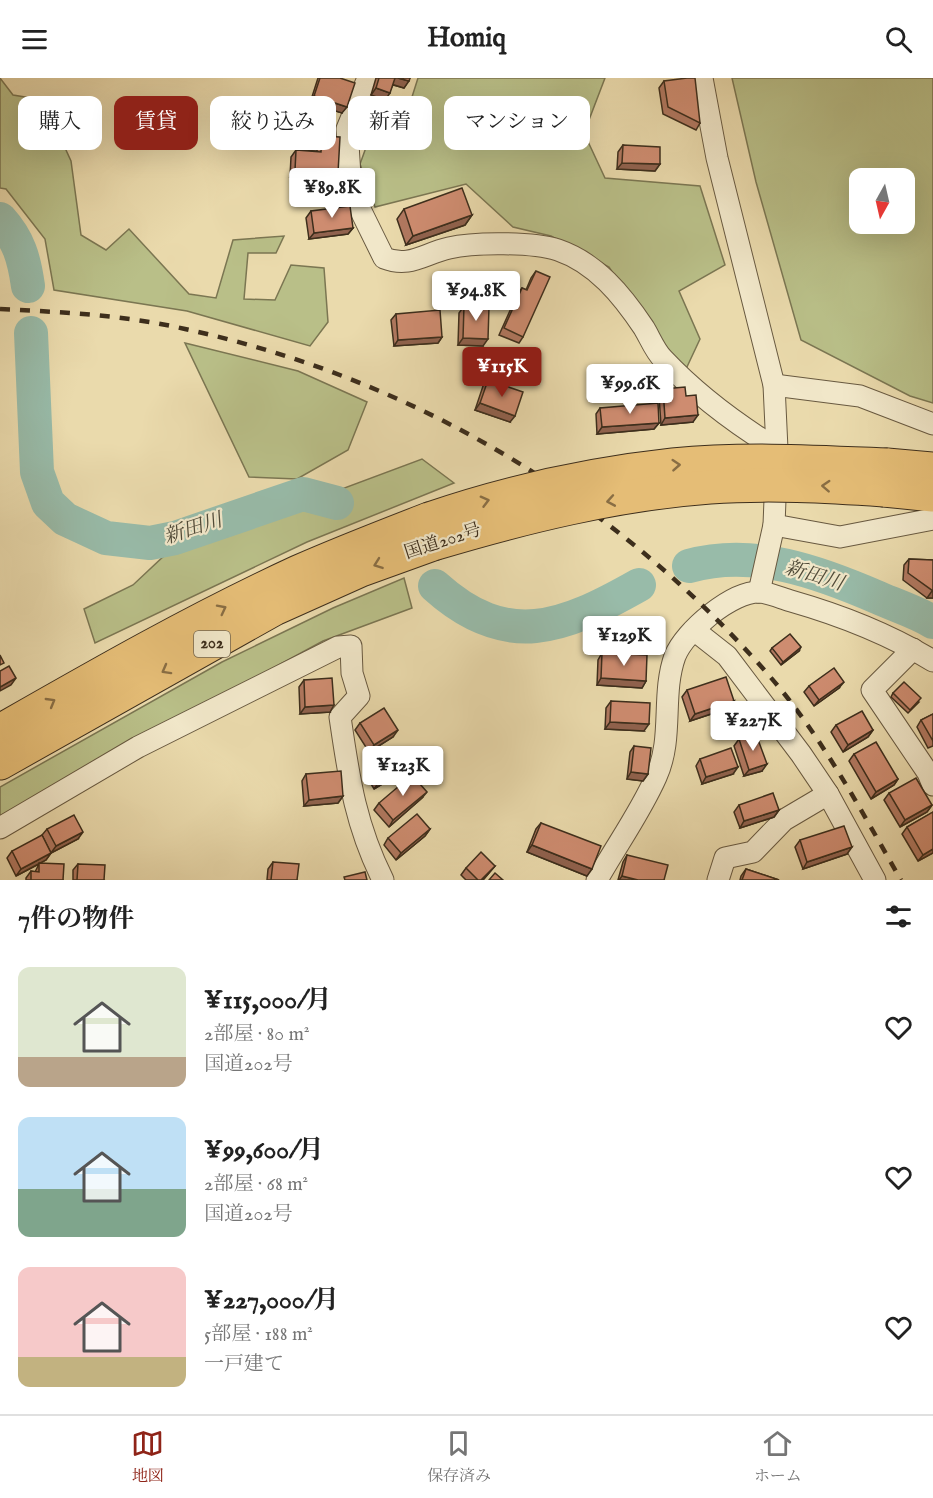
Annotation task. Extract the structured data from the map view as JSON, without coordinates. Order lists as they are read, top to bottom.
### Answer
{
  "streets": {
    "highway": ["国道202号", "202"]
  },
  "water": ["新田川"],
  "north": "bottom",
  "page": {
    "header": "Homiq",
    "chip": [
      "購入",
      "賃貸",
      "絞り込み",
      "新着",
      "マンション"
    ],
    "price": [
      "¥89.8K",
      "¥94.8K",
      "¥115K",
      "¥99.6K",
      "¥129K",
      "¥227K",
      "¥123K"
    ],
    "heading": "7件の物件",
    "list": [
      {
        "name": "¥115,000/月",
        "note": "2部屋 · 80 m² · 国道202号"
      },
      {
        "name": "¥99,600/月",
        "note": "2部屋 · 68 m² · 国道202号"
      },
      {
        "name": "¥227,000/月",
        "note": "5部屋 · 188 m² · 一戸建て"
      }
    ],
    "tabs": ["地図", "保存済み", "ホーム"]
  }
}
